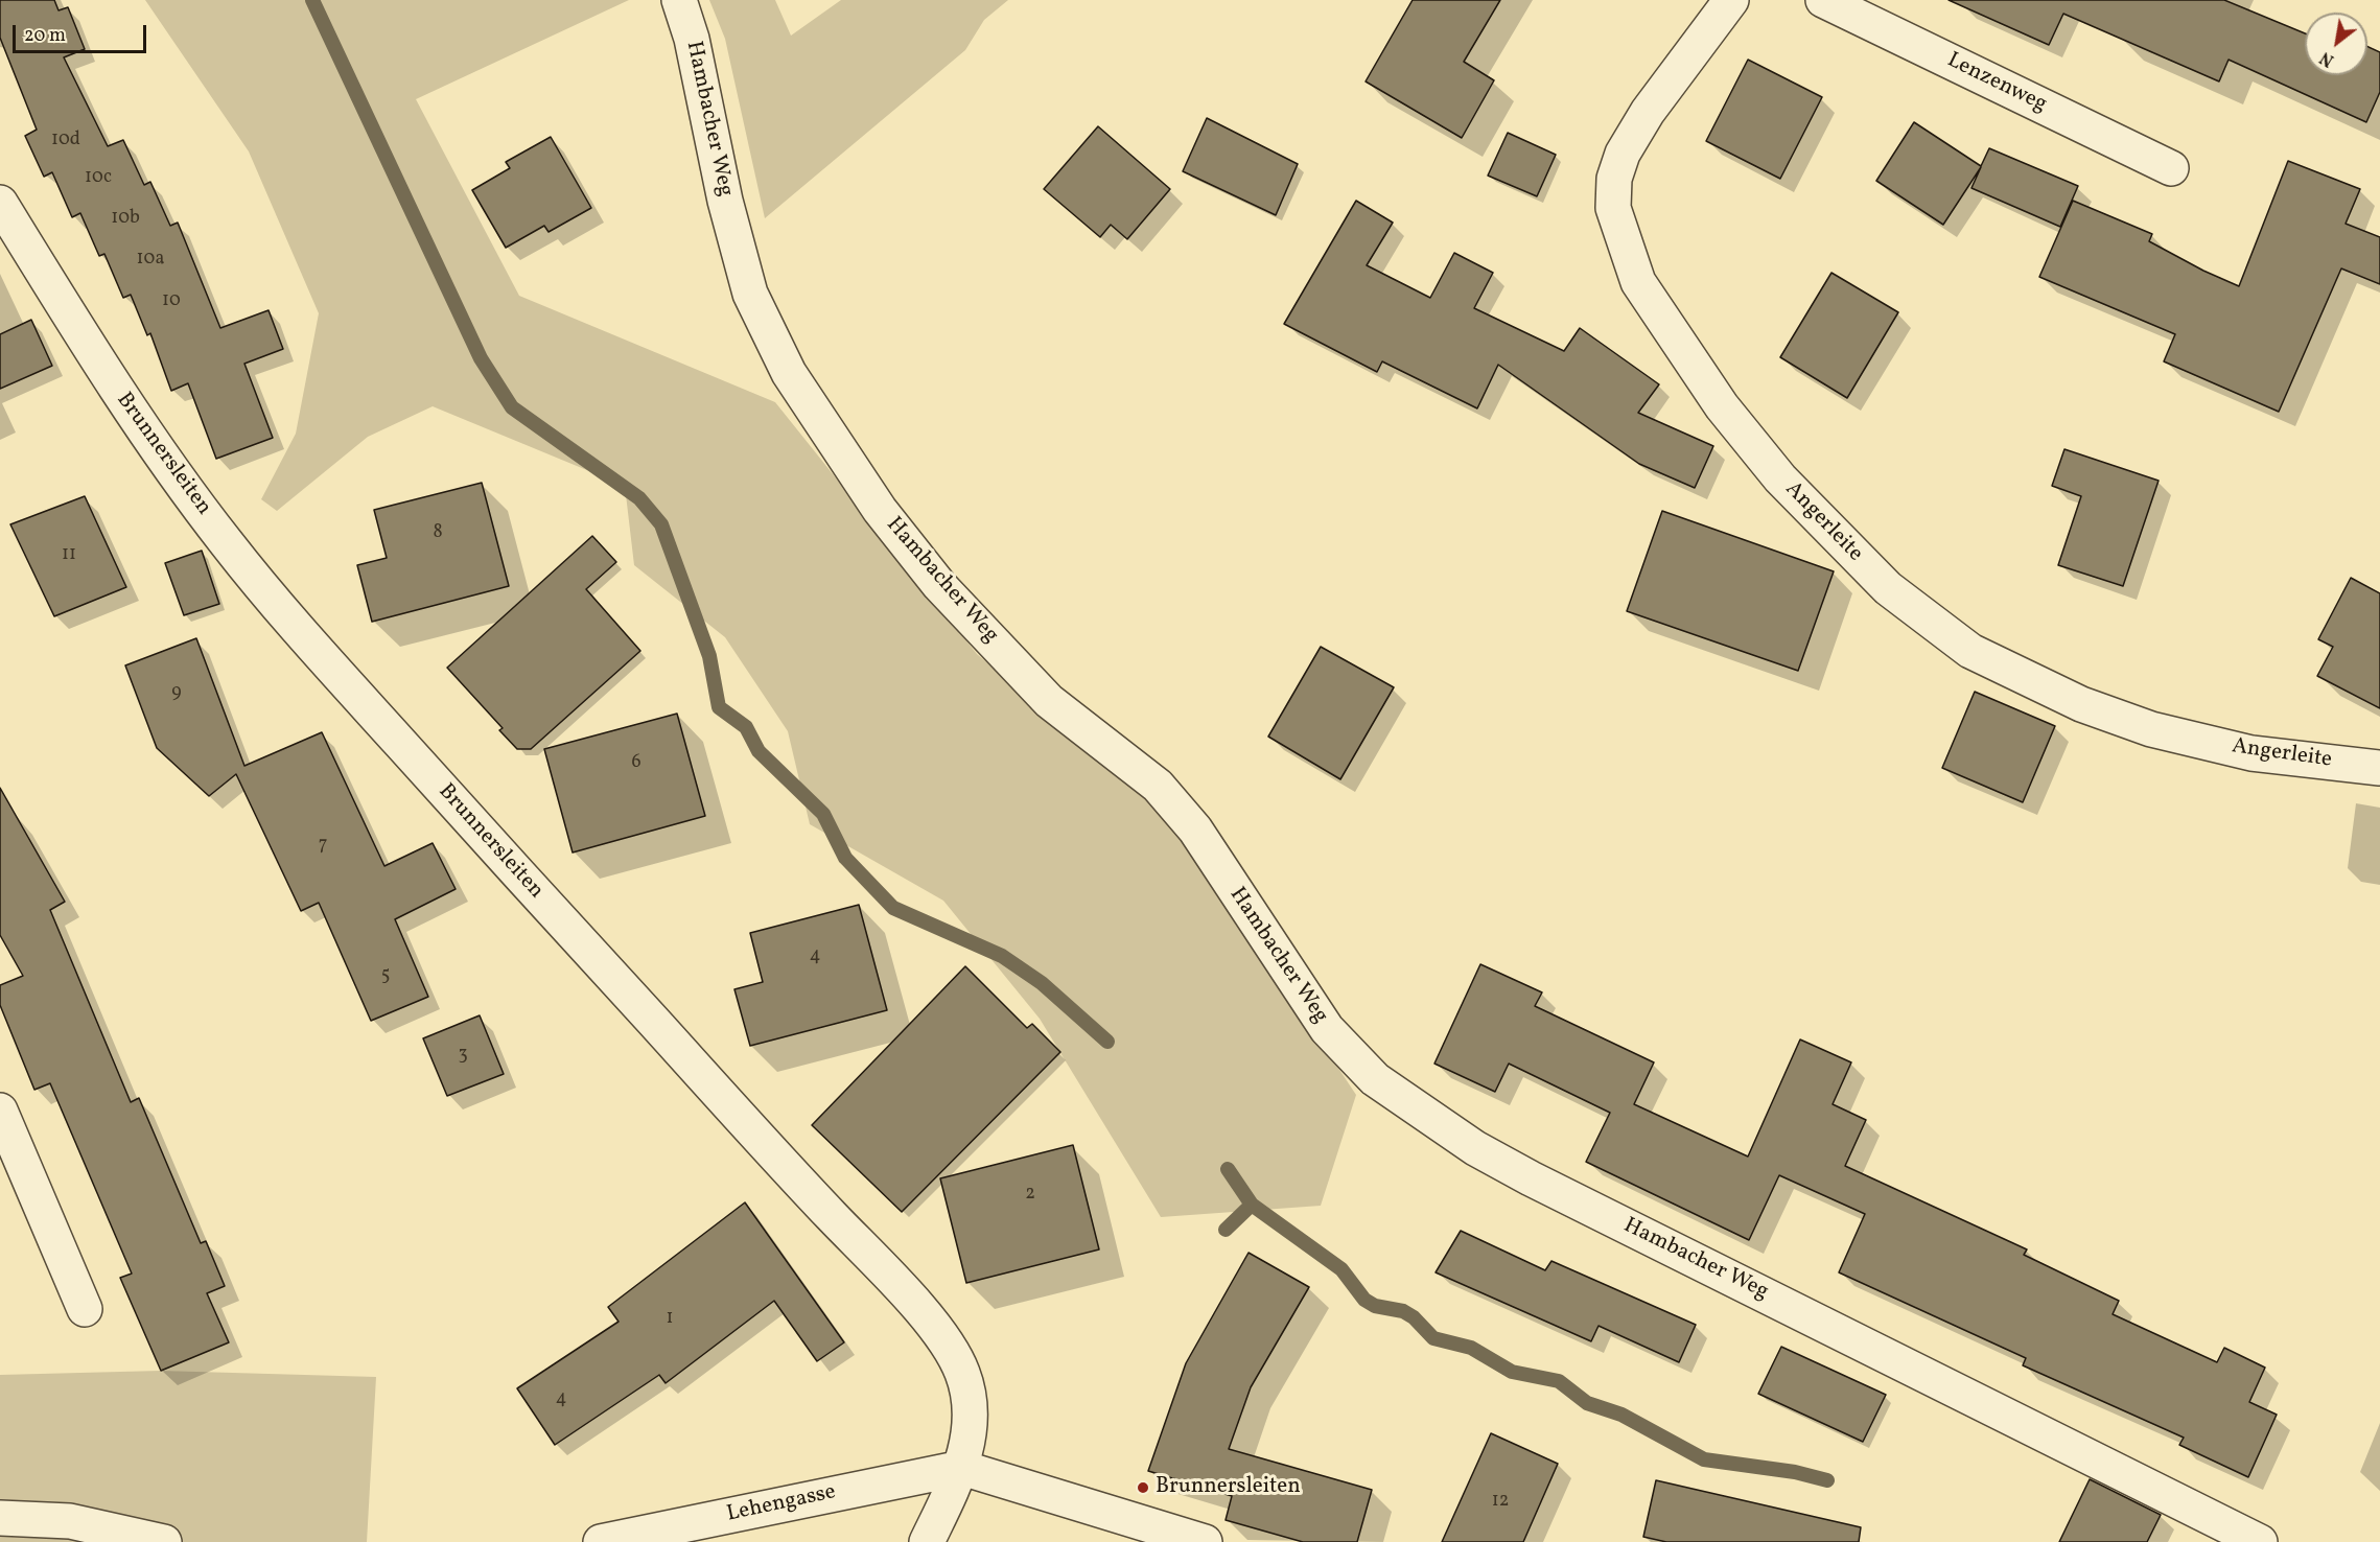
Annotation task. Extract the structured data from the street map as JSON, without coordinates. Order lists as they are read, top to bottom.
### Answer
{
  "streets": {
    "street": [
      "Lenzenweg",
      "Hambacher Weg",
      "Brunnersleiten",
      "Angerleite",
      "Lehengasse"
    ]
  },
  "crossings": [
    ["Brunnersleiten", "Lehengasse"]
  ],
  "places": ["Brunnersleiten"],
  "house_numbers": [
    "10d",
    "10c",
    "10b",
    "10a",
    "10",
    "8",
    "11",
    "9",
    "6",
    "7",
    "4",
    "5",
    "3",
    "2",
    "1",
    "4",
    "12"
  ],
  "scale_bar": "20 m",
  "north": "bottom left"
}
